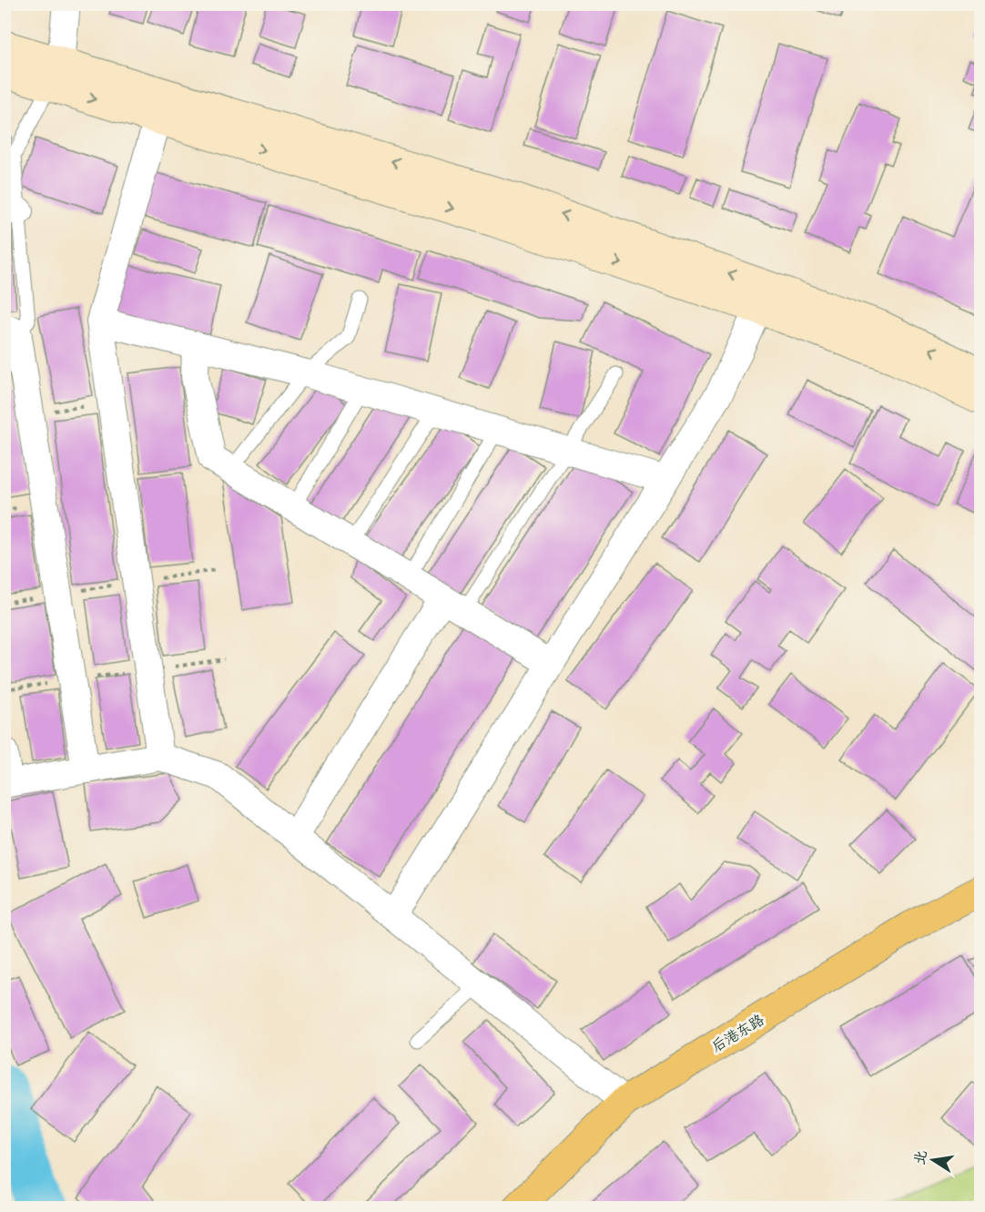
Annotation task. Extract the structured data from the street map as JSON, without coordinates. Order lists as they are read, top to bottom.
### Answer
{
  "streets": {
    "main road": ["后港东路"]
  },
  "north": "left"
}
